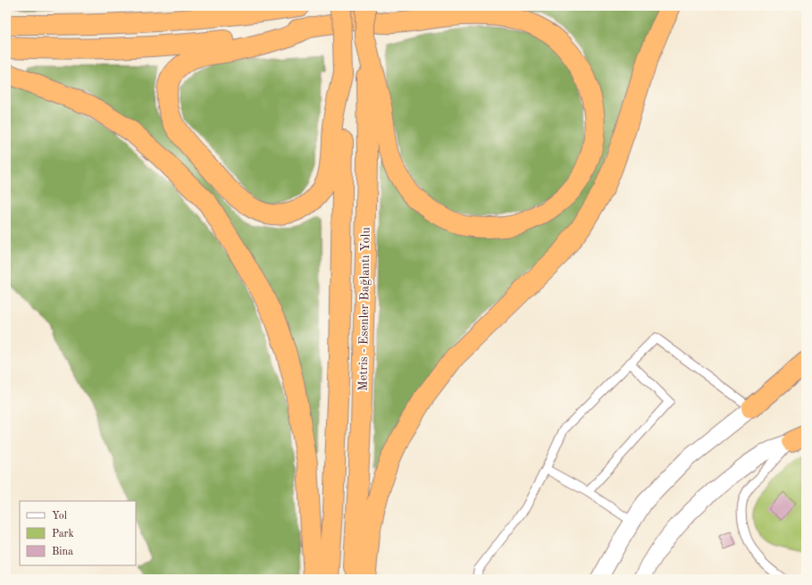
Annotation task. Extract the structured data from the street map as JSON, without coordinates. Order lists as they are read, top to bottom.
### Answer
{
  "streets": {
    "highway": ["Metris - Esenler Bağlantı Yolu"]
  },
  "legend": ["Yol", "Park", "Bina"]
}
